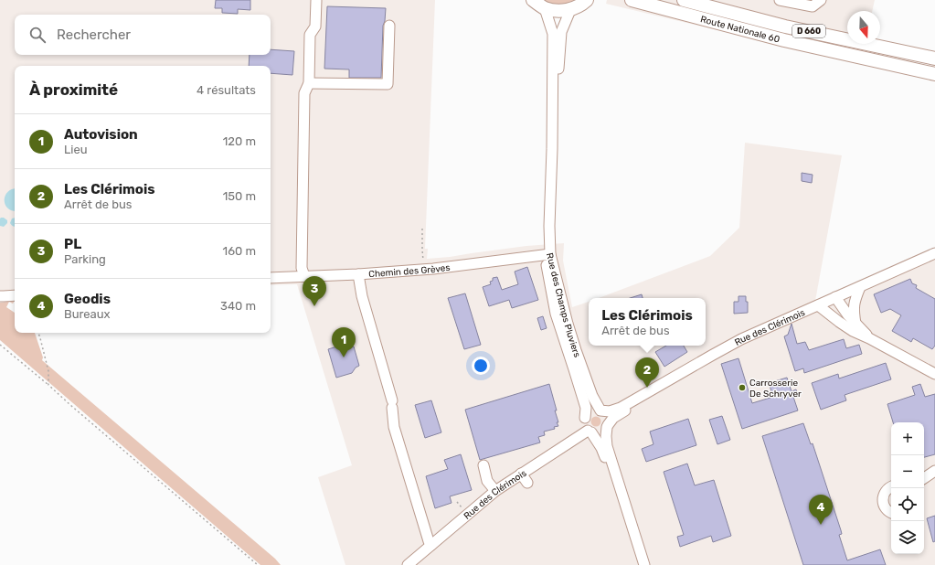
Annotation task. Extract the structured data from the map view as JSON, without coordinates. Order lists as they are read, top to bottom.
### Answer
{
  "streets": {
    "main road": ["Route Nationale 60", "D 660"],
    "street": ["Chemin des Grèves", "Rue des Champs Pluviers", "Rue des Clérimois"]
  },
  "crossings": [
    ["Chemin des Grèves", "Rue des Champs Pluviers"],
    ["Rue des Champs Pluviers", "Rue des Clérimois"]
  ],
  "places": ["Carrosserie De Schryver"],
  "north": "bottom",
  "page": {
    "search": "Rechercher",
    "heading": ["À proximité", "4 résultats"],
    "list": [
      {
        "mark": "1",
        "name": "Autovision",
        "note": "Lieu",
        "value": "120 m"
      },
      {
        "mark": "2",
        "name": "Les Clérimois",
        "note": "Arrêt de bus",
        "value": "150 m"
      },
      {
        "mark": "3",
        "name": "PL",
        "note": "Parking",
        "value": "160 m"
      },
      {
        "mark": "4",
        "name": "Geodis",
        "note": "Bureaux",
        "value": "340 m"
      }
    ],
    "pins": [
      "3",
      "1",
      "2",
      "4"
    ],
    "popup": ["Les Clérimois", "Arrêt de bus"],
    "map_buttons": ["+", "−"]
  }
}
